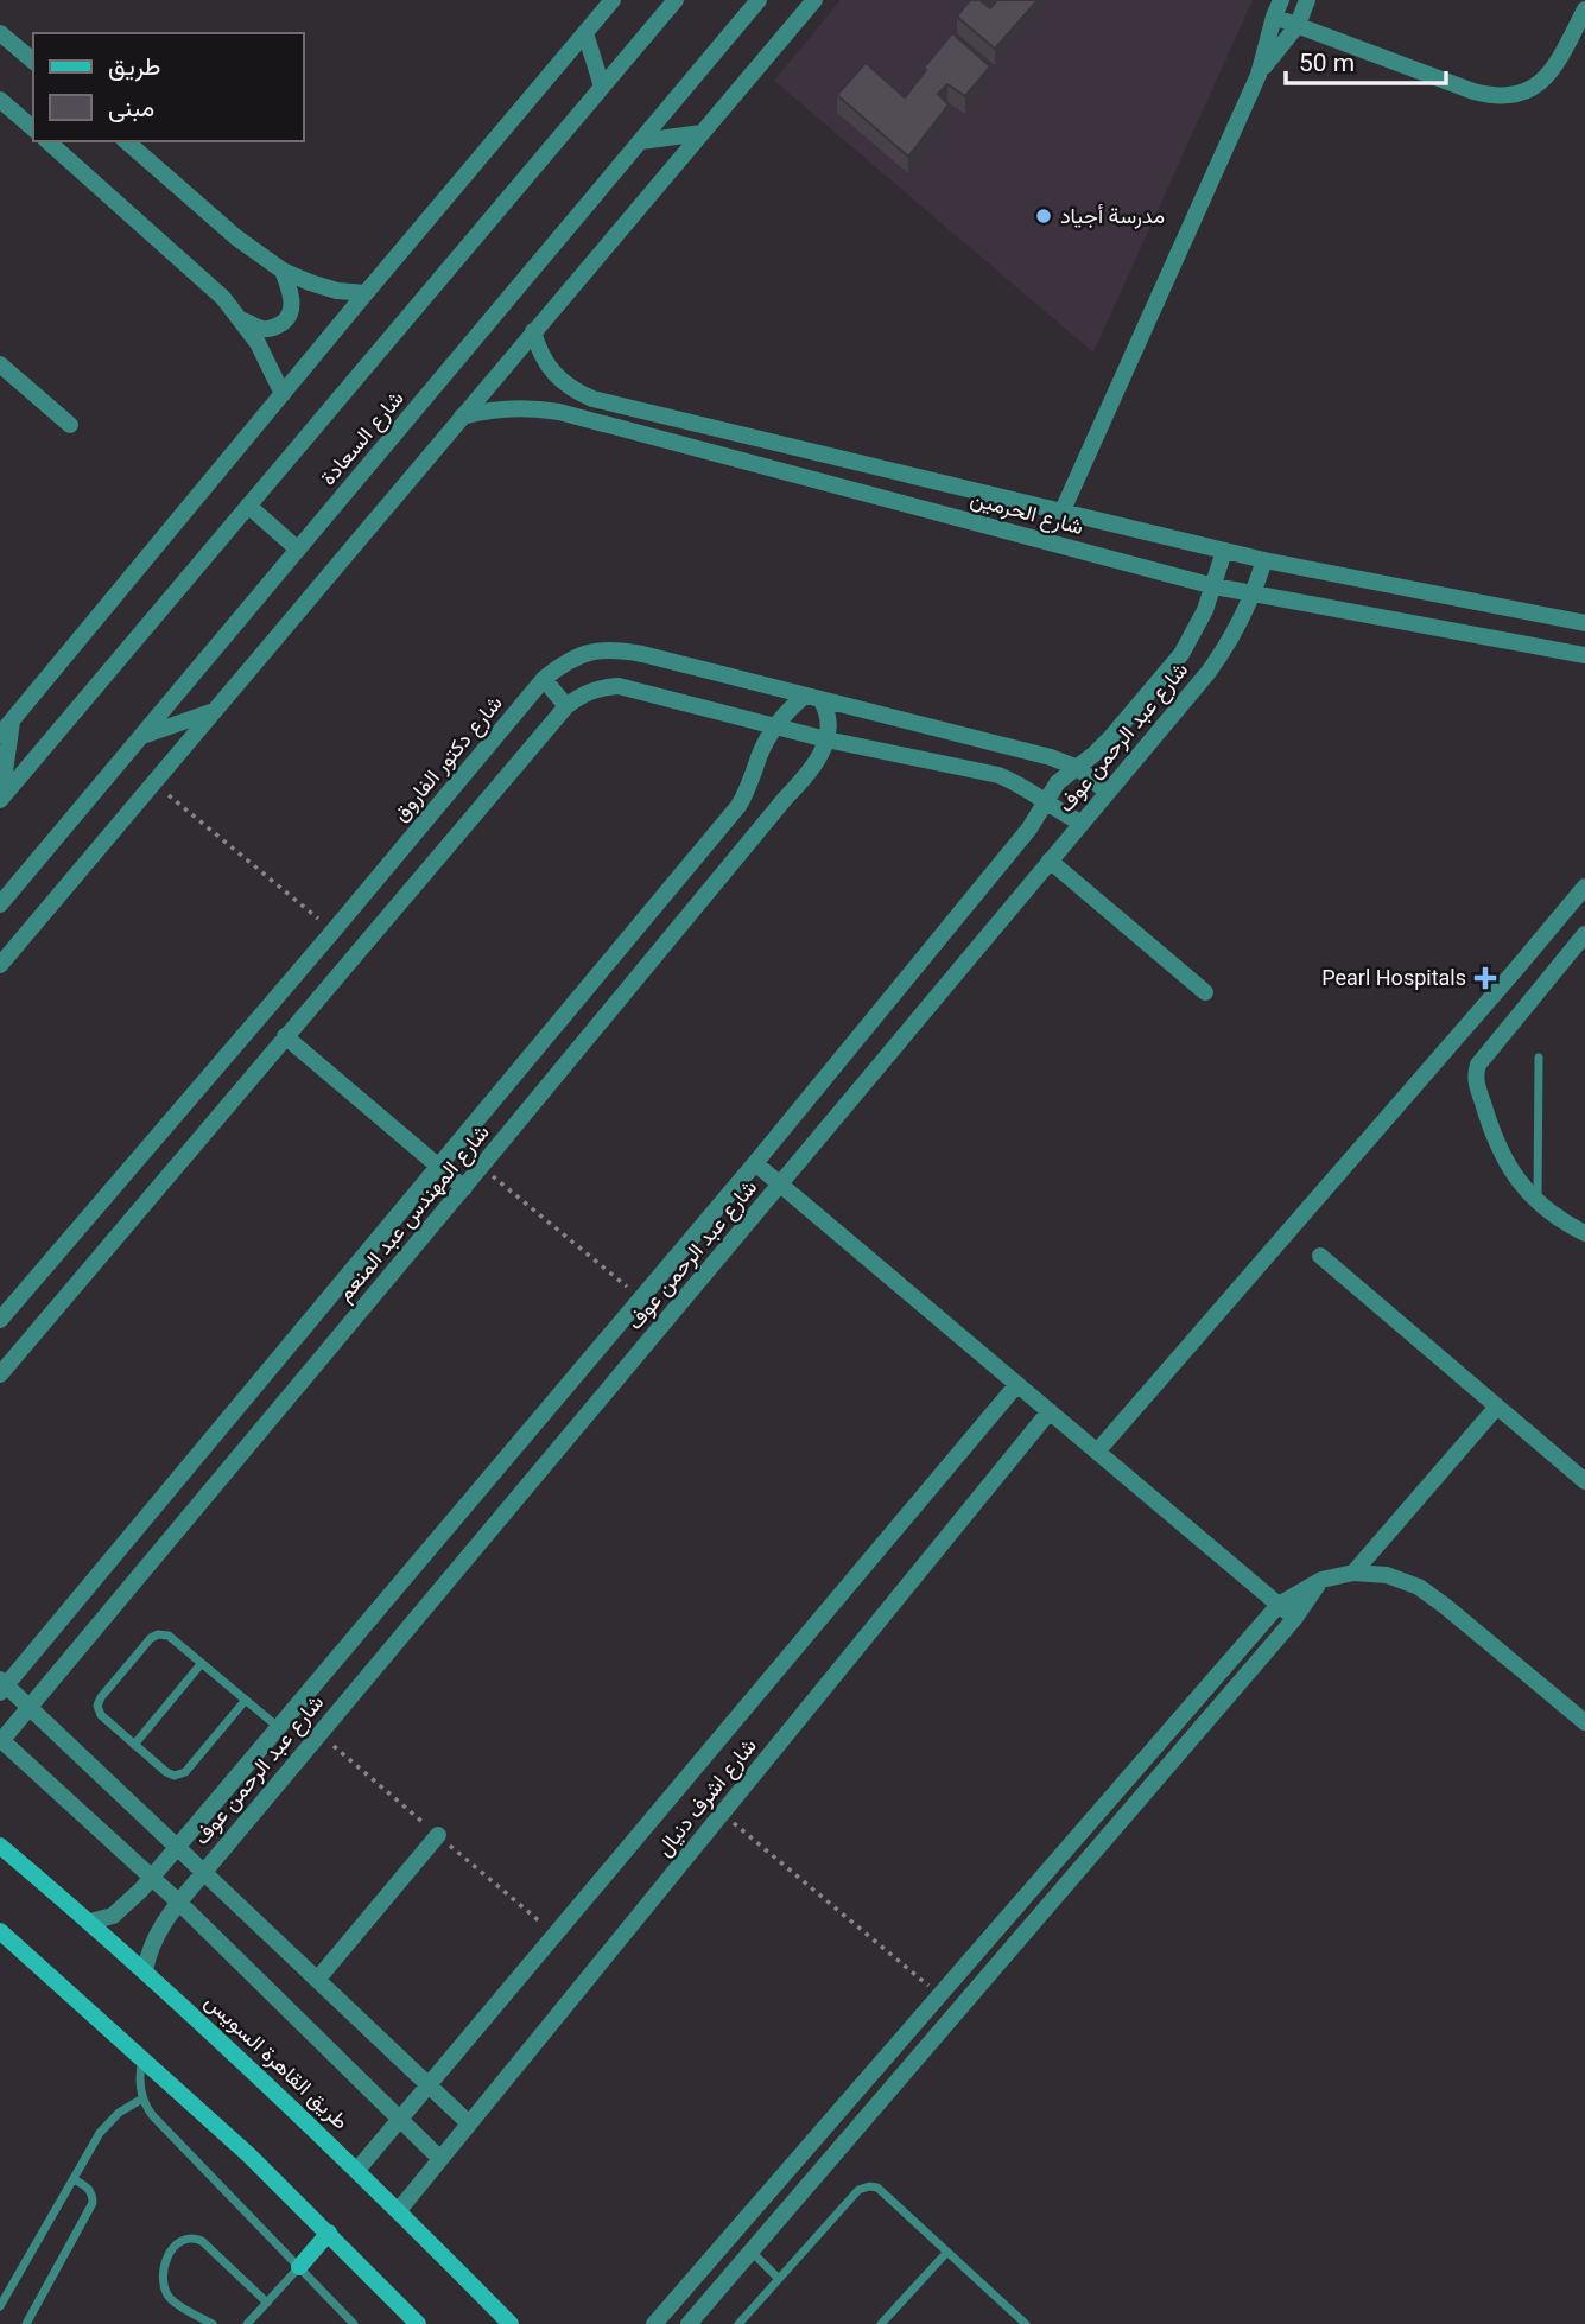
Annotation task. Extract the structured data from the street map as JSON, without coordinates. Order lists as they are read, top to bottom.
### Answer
{
  "streets": {
    "main road": ["طريق القاهرة السويس"],
    "street": [
      "شارع السعادة",
      "شارع الحرمين",
      "شارع عبد الرحمن عوف",
      "شارع دكتور الفاروق",
      "شارع المهندس عبد المنعم",
      "شارع اشرف دنيال"
    ]
  },
  "crossings": [
    ["شارع الحرمين", "شارع عبد الرحمن عوف"],
    ["شارع عبد الرحمن عوف", "شارع دكتور الفاروق"],
    ["شارع عبد الرحمن عوف", "طريق القاهرة السويس"],
    ["شارع دكتور الفاروق", "شارع المهندس عبد المنعم"],
    ["شارع اشرف دنيال", "طريق القاهرة السويس"]
  ],
  "places": {
    "other": ["مدرسة أجياد"],
    "health": ["Pearl Hospitals"]
  },
  "legend": ["طريق", "مبنى"],
  "scale_bar": "50 m"
}
